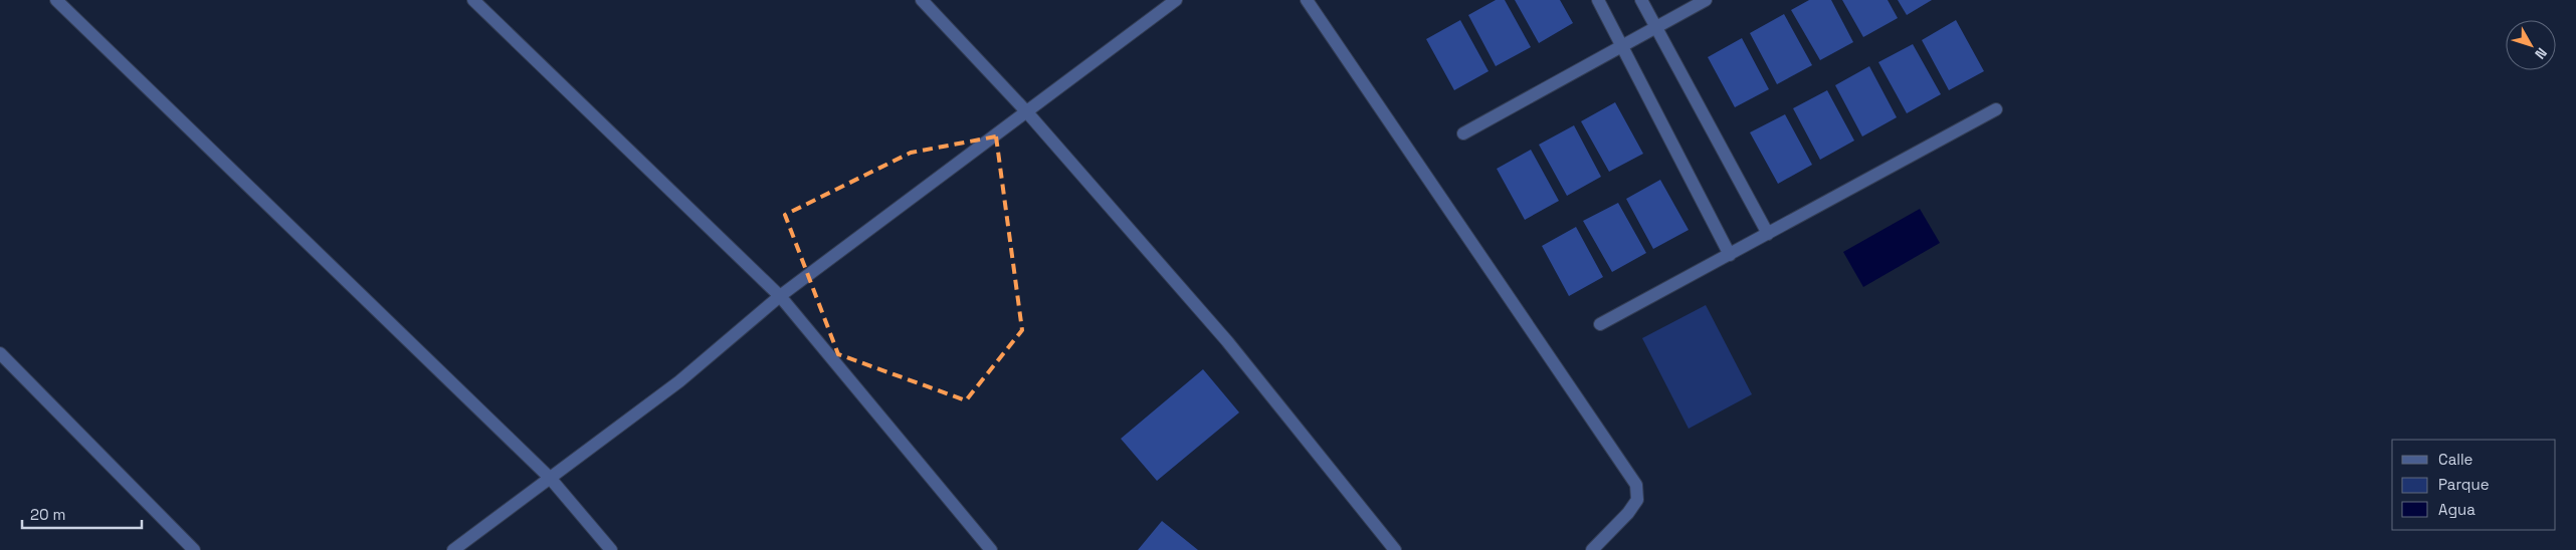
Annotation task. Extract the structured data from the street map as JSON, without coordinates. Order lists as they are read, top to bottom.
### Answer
{
  "legend": ["Calle", "Parque", "Agua"],
  "scale_bar": "20 m",
  "north": "bottom right"
}
